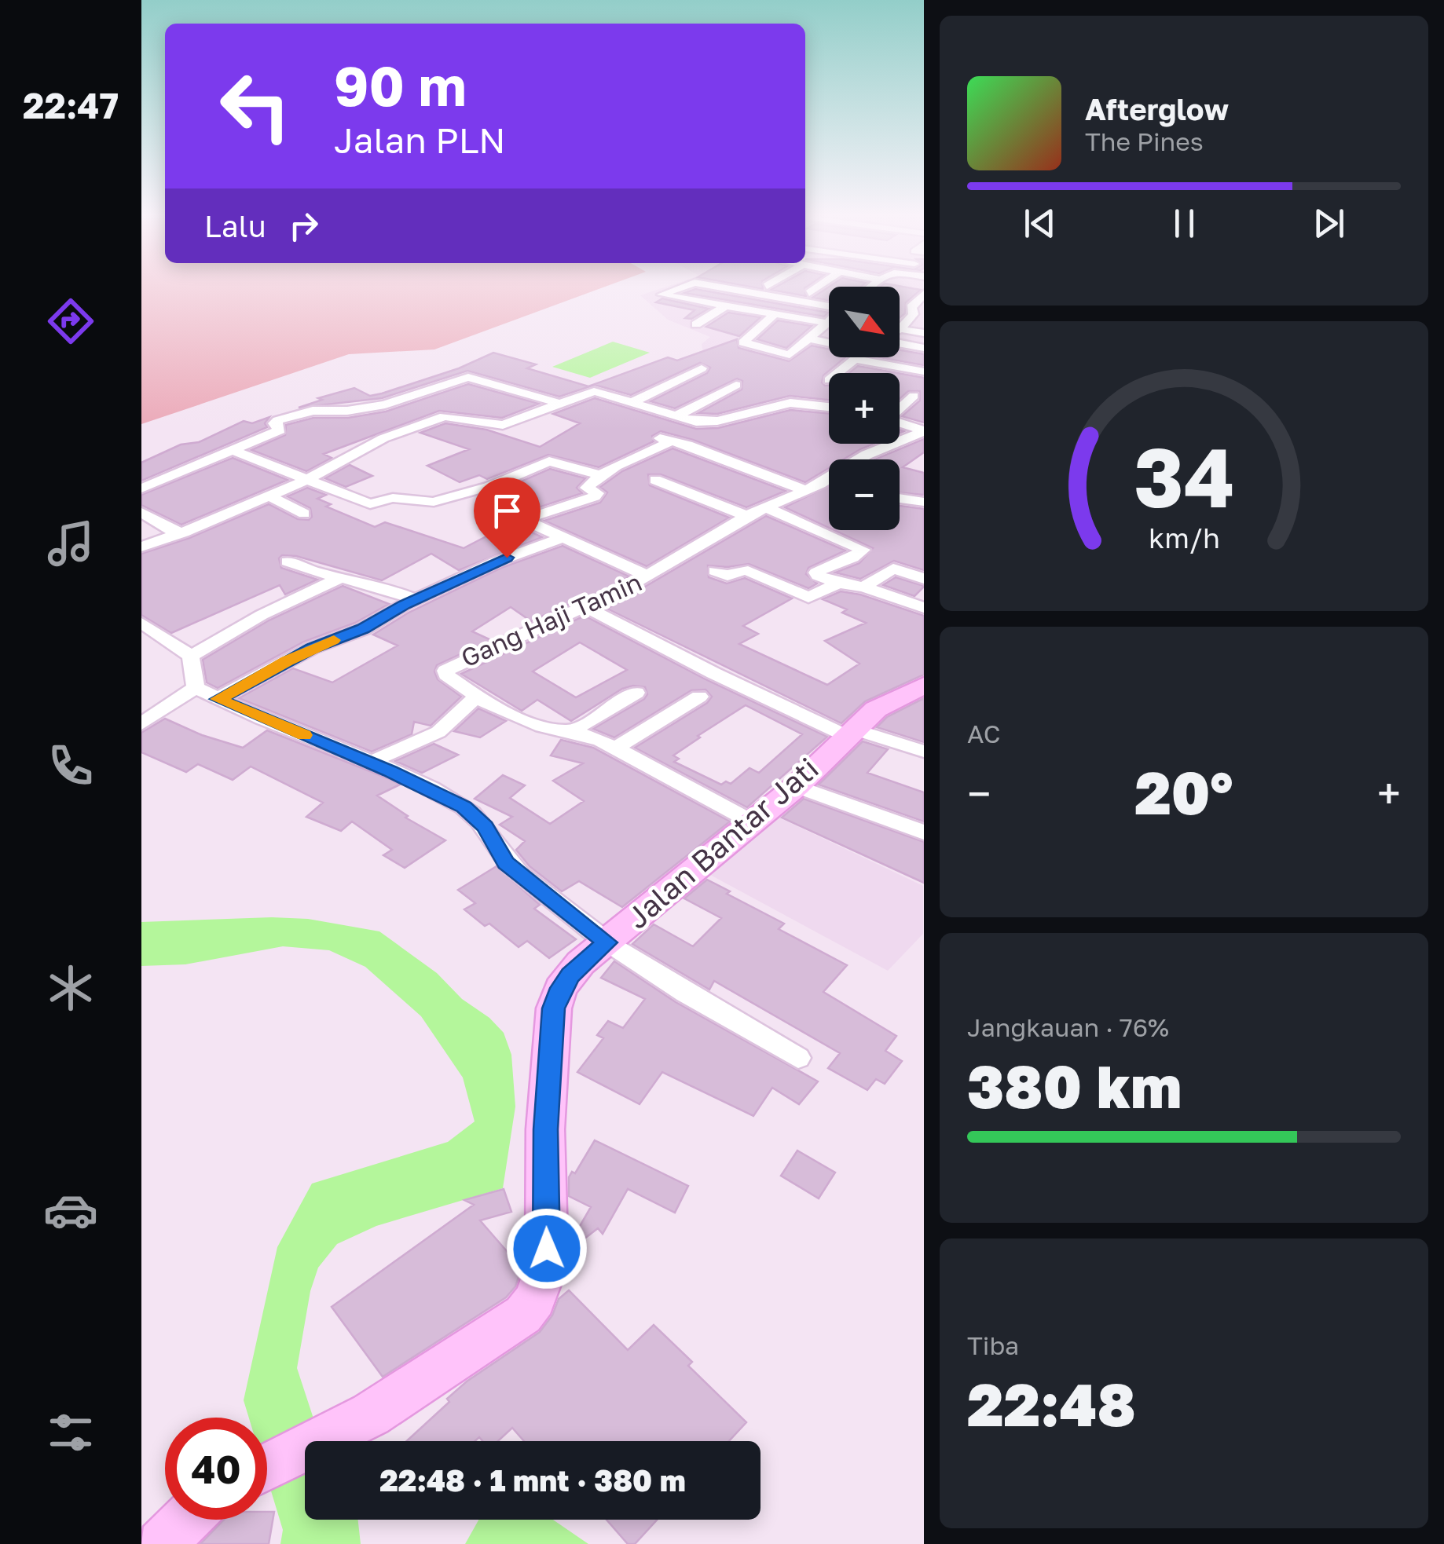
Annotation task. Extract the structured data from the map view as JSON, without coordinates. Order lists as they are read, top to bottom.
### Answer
{
  "streets": {
    "street": ["Gang Haji Tamin", "Jalan Bantar Jati"]
  },
  "crossings": [
    ["Gang Haji Tamin", "Jalan Bantar Jati"]
  ],
  "north": "bottom right",
  "page": {
    "tabs": "22:47",
    "turn": ["90 m", "Jalan PLN"],
    "song": ["Afterglow", "The Pines"],
    "then": "Lalu",
    "map_buttons": ["+", "−"],
    "tile": [
      "AC",
      ["Jangkauan · 76%", "380 km"],
      ["Tiba", "22:48"]
    ],
    "heat": ["−", "20°", "+"],
    "limit": "40",
    "trip": "22:48 · 1 mnt · 380 m",
    "gauge": ["34", "km/h"]
  }
}
